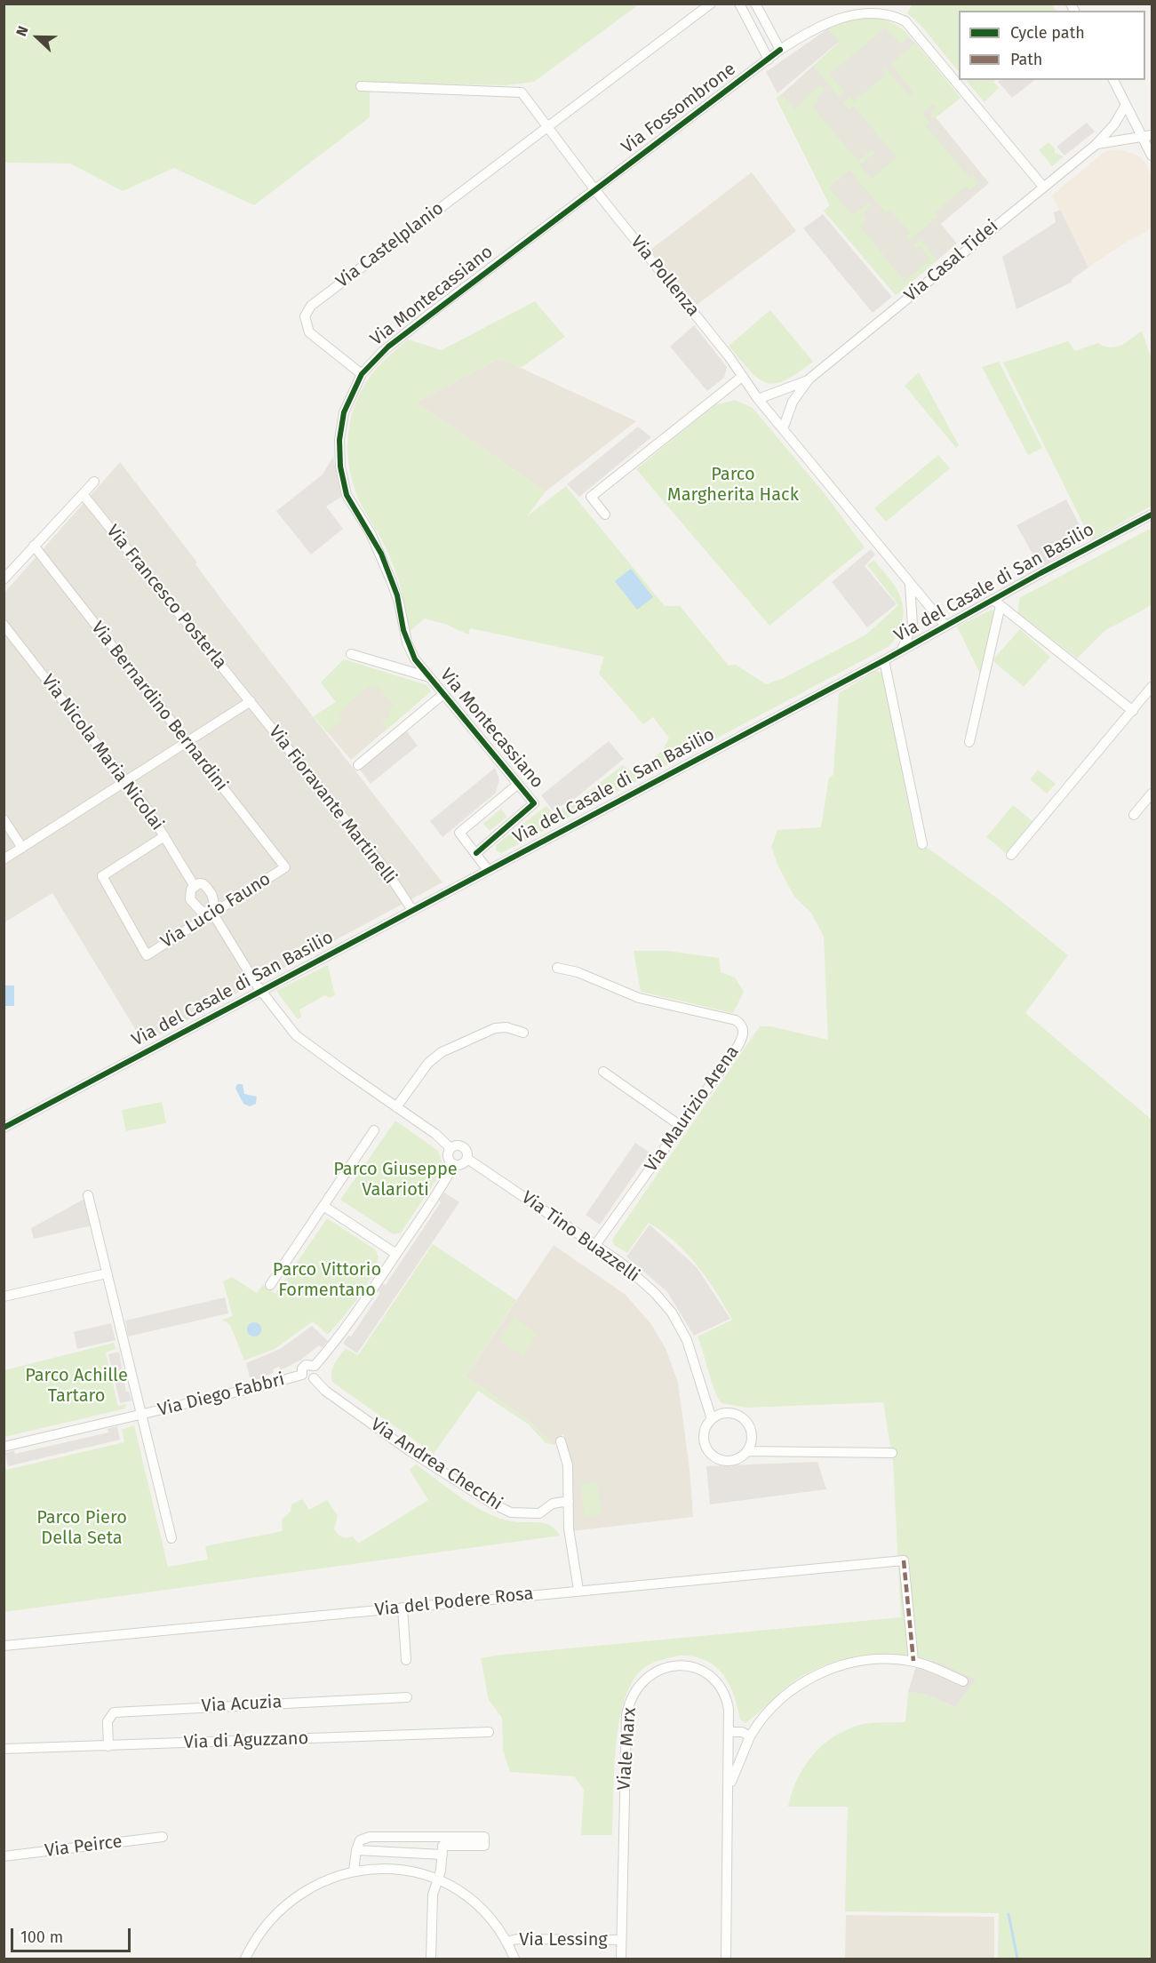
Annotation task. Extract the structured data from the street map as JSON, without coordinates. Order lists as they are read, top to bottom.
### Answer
{
  "streets": {
    "street": [
      "Via Fossombrone",
      "Via Castelplanio",
      "Via Casal Tidei",
      "Via Pollenza",
      "Via Montecassiano",
      "Via del Casale di San Basilio",
      "Via Francesco Posterla",
      "Via Bernardino Bernardini",
      "Via Nicola Maria Nicolai",
      "Via Fioravante Martinelli",
      "Via Lucio Fauno",
      "Via Maurizio Arena",
      "Via Tino Buazzelli",
      "Via Diego Fabbri",
      "Via Andrea Checchi",
      "Via del Podere Rosa",
      "Via Acuzia",
      "Via di Aguzzano",
      "Viale Marx",
      "Via Peirce",
      "Via Lessing"
    ]
  },
  "crossings": [
    ["Via Fossombrone", "Via Casal Tidei"],
    ["Via Fossombrone", "Via Pollenza"],
    ["Via Fossombrone", "Via Montecassiano"],
    ["Via Castelplanio", "Via Pollenza"],
    ["Via Castelplanio", "Via Montecassiano"],
    ["Via Casal Tidei", "Via Pollenza"],
    ["Via Pollenza", "Via Montecassiano"],
    ["Via Pollenza", "Via del Casale di San Basilio"],
    ["Via Montecassiano", "Via del Casale di San Basilio"],
    ["Via del Casale di San Basilio", "Via Fioravante Martinelli"],
    ["Via Francesco Posterla", "Via Fioravante Martinelli"],
    ["Via Bernardino Bernardini", "Via Lucio Fauno"],
    ["Via Nicola Maria Nicolai", "Via Lucio Fauno"],
    ["Via Maurizio Arena", "Via Tino Buazzelli"],
    ["Via Diego Fabbri", "Via Andrea Checchi"],
    ["Via Acuzia", "Via di Aguzzano"],
    ["Viale Marx", "Via Lessing"]
  ],
  "parks": [
    "Parco Margherita Hack",
    "Parco Giuseppe Valarioti",
    "Parco Vittorio Formentano",
    "Parco Achille Tartaro",
    "Parco Piero Della Seta"
  ],
  "legend": ["Cycle path", "Path"],
  "scale_bar": "100 m",
  "north": "left"
}
